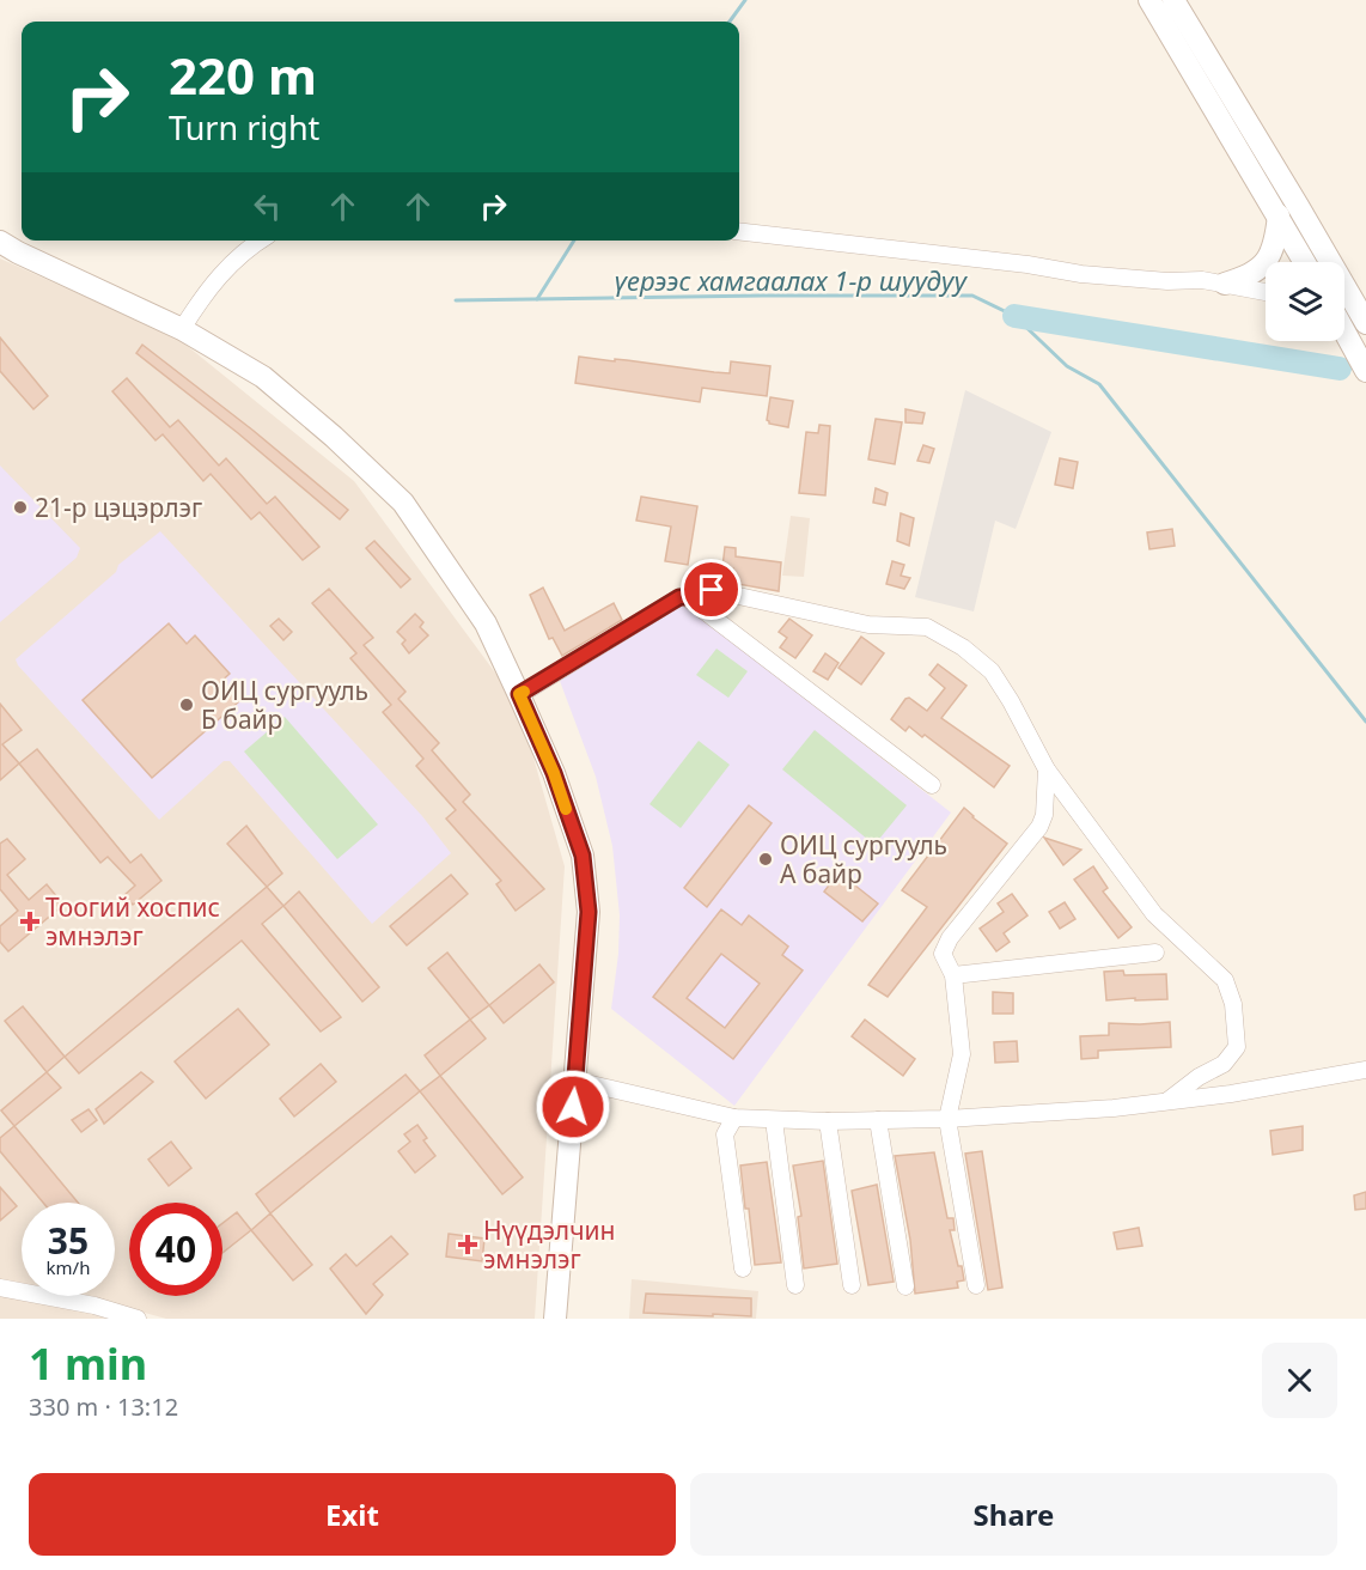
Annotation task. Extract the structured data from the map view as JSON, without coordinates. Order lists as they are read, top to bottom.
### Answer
{
  "water": ["үерээс хамгаалах 1-р шуудуу"],
  "places": {
    "other": ["21-р цэцэрлэг", "ОИЦ сургууль Б байр", "ОИЦ сургууль А байр"],
    "health": ["Тоогий хоспис эмнэлэг", "Нүүдэлчин эмнэлэг"]
  },
  "page": {
    "turn": ["220 m", "Turn right"],
    "speed": "35 km/h",
    "limit": "40",
    "heading": ["1 min", "330 m · 13:12"],
    "buttons": ["Exit", "Share"]
  }
}
